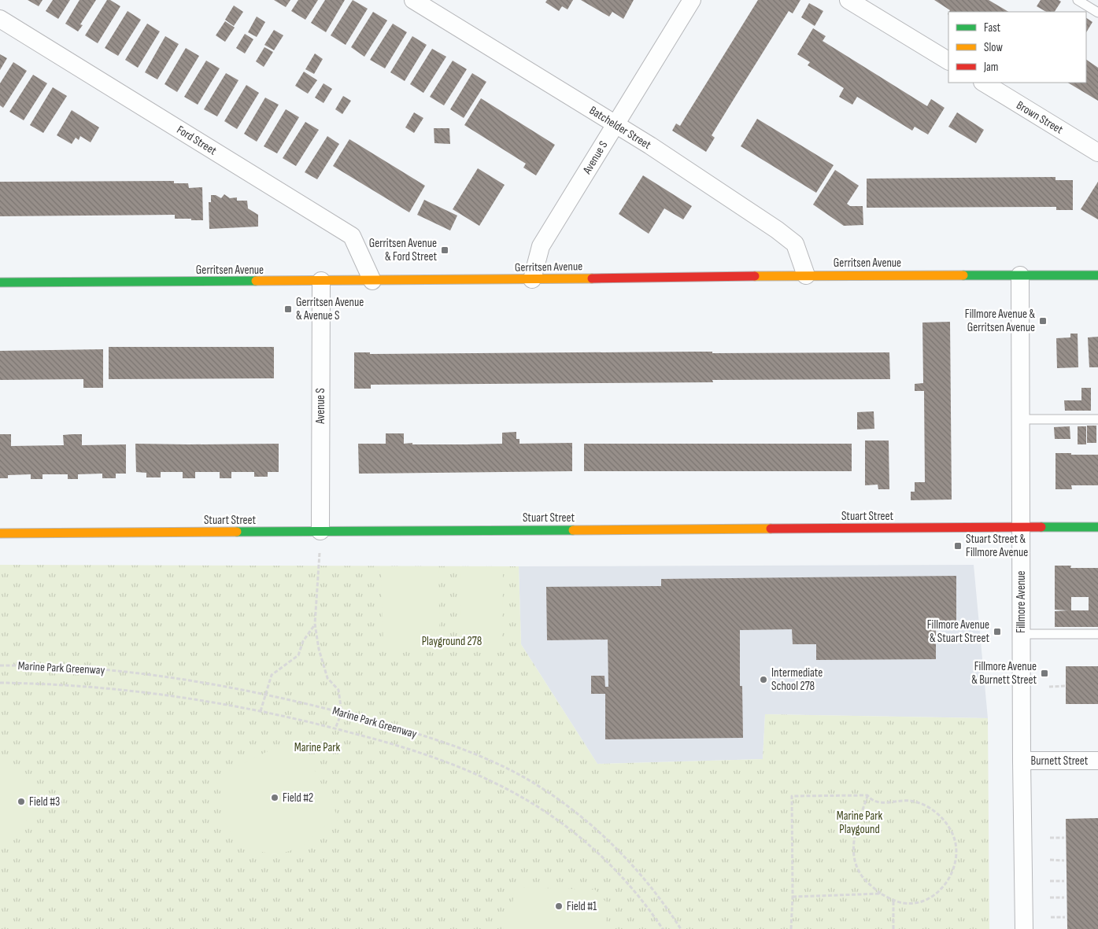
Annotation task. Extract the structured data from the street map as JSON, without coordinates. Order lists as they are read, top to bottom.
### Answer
{
  "streets": {
    "main road": ["Gerritsen Avenue", "Stuart Street"],
    "street": [
      "Brown Street",
      "Batchelder Street",
      "Ford Street",
      "Avenue S",
      "Fillmore Avenue",
      "Burnett Street"
    ],
    "path": ["Marine Park Greenway"]
  },
  "crossings": [
    ["Batchelder Street", "Avenue S"],
    ["Batchelder Street", "Gerritsen Avenue"],
    ["Ford Street", "Gerritsen Avenue"],
    ["Avenue S", "Gerritsen Avenue"],
    ["Avenue S", "Stuart Street"],
    ["Gerritsen Avenue", "Fillmore Avenue"],
    ["Stuart Street", "Fillmore Avenue"],
    ["Fillmore Avenue", "Burnett Street"]
  ],
  "parks": ["Playground 278", "Marine Park", "Marine Park Playgound"],
  "places": {
    "transit": [
      "Gerritsen Avenue & Ford Street",
      "Gerritsen Avenue & Avenue S",
      "Fillmore Avenue & Gerritsen Avenue",
      "Stuart Street & Fillmore Avenue",
      "Fillmore Avenue & Stuart Street",
      "Fillmore Avenue & Burnett Street"
    ],
    "other": [
      "Intermediate School 278",
      "Field #2",
      "Field #3",
      "Field #1"
    ]
  },
  "legend": ["Fast", "Slow", "Jam"]
}
